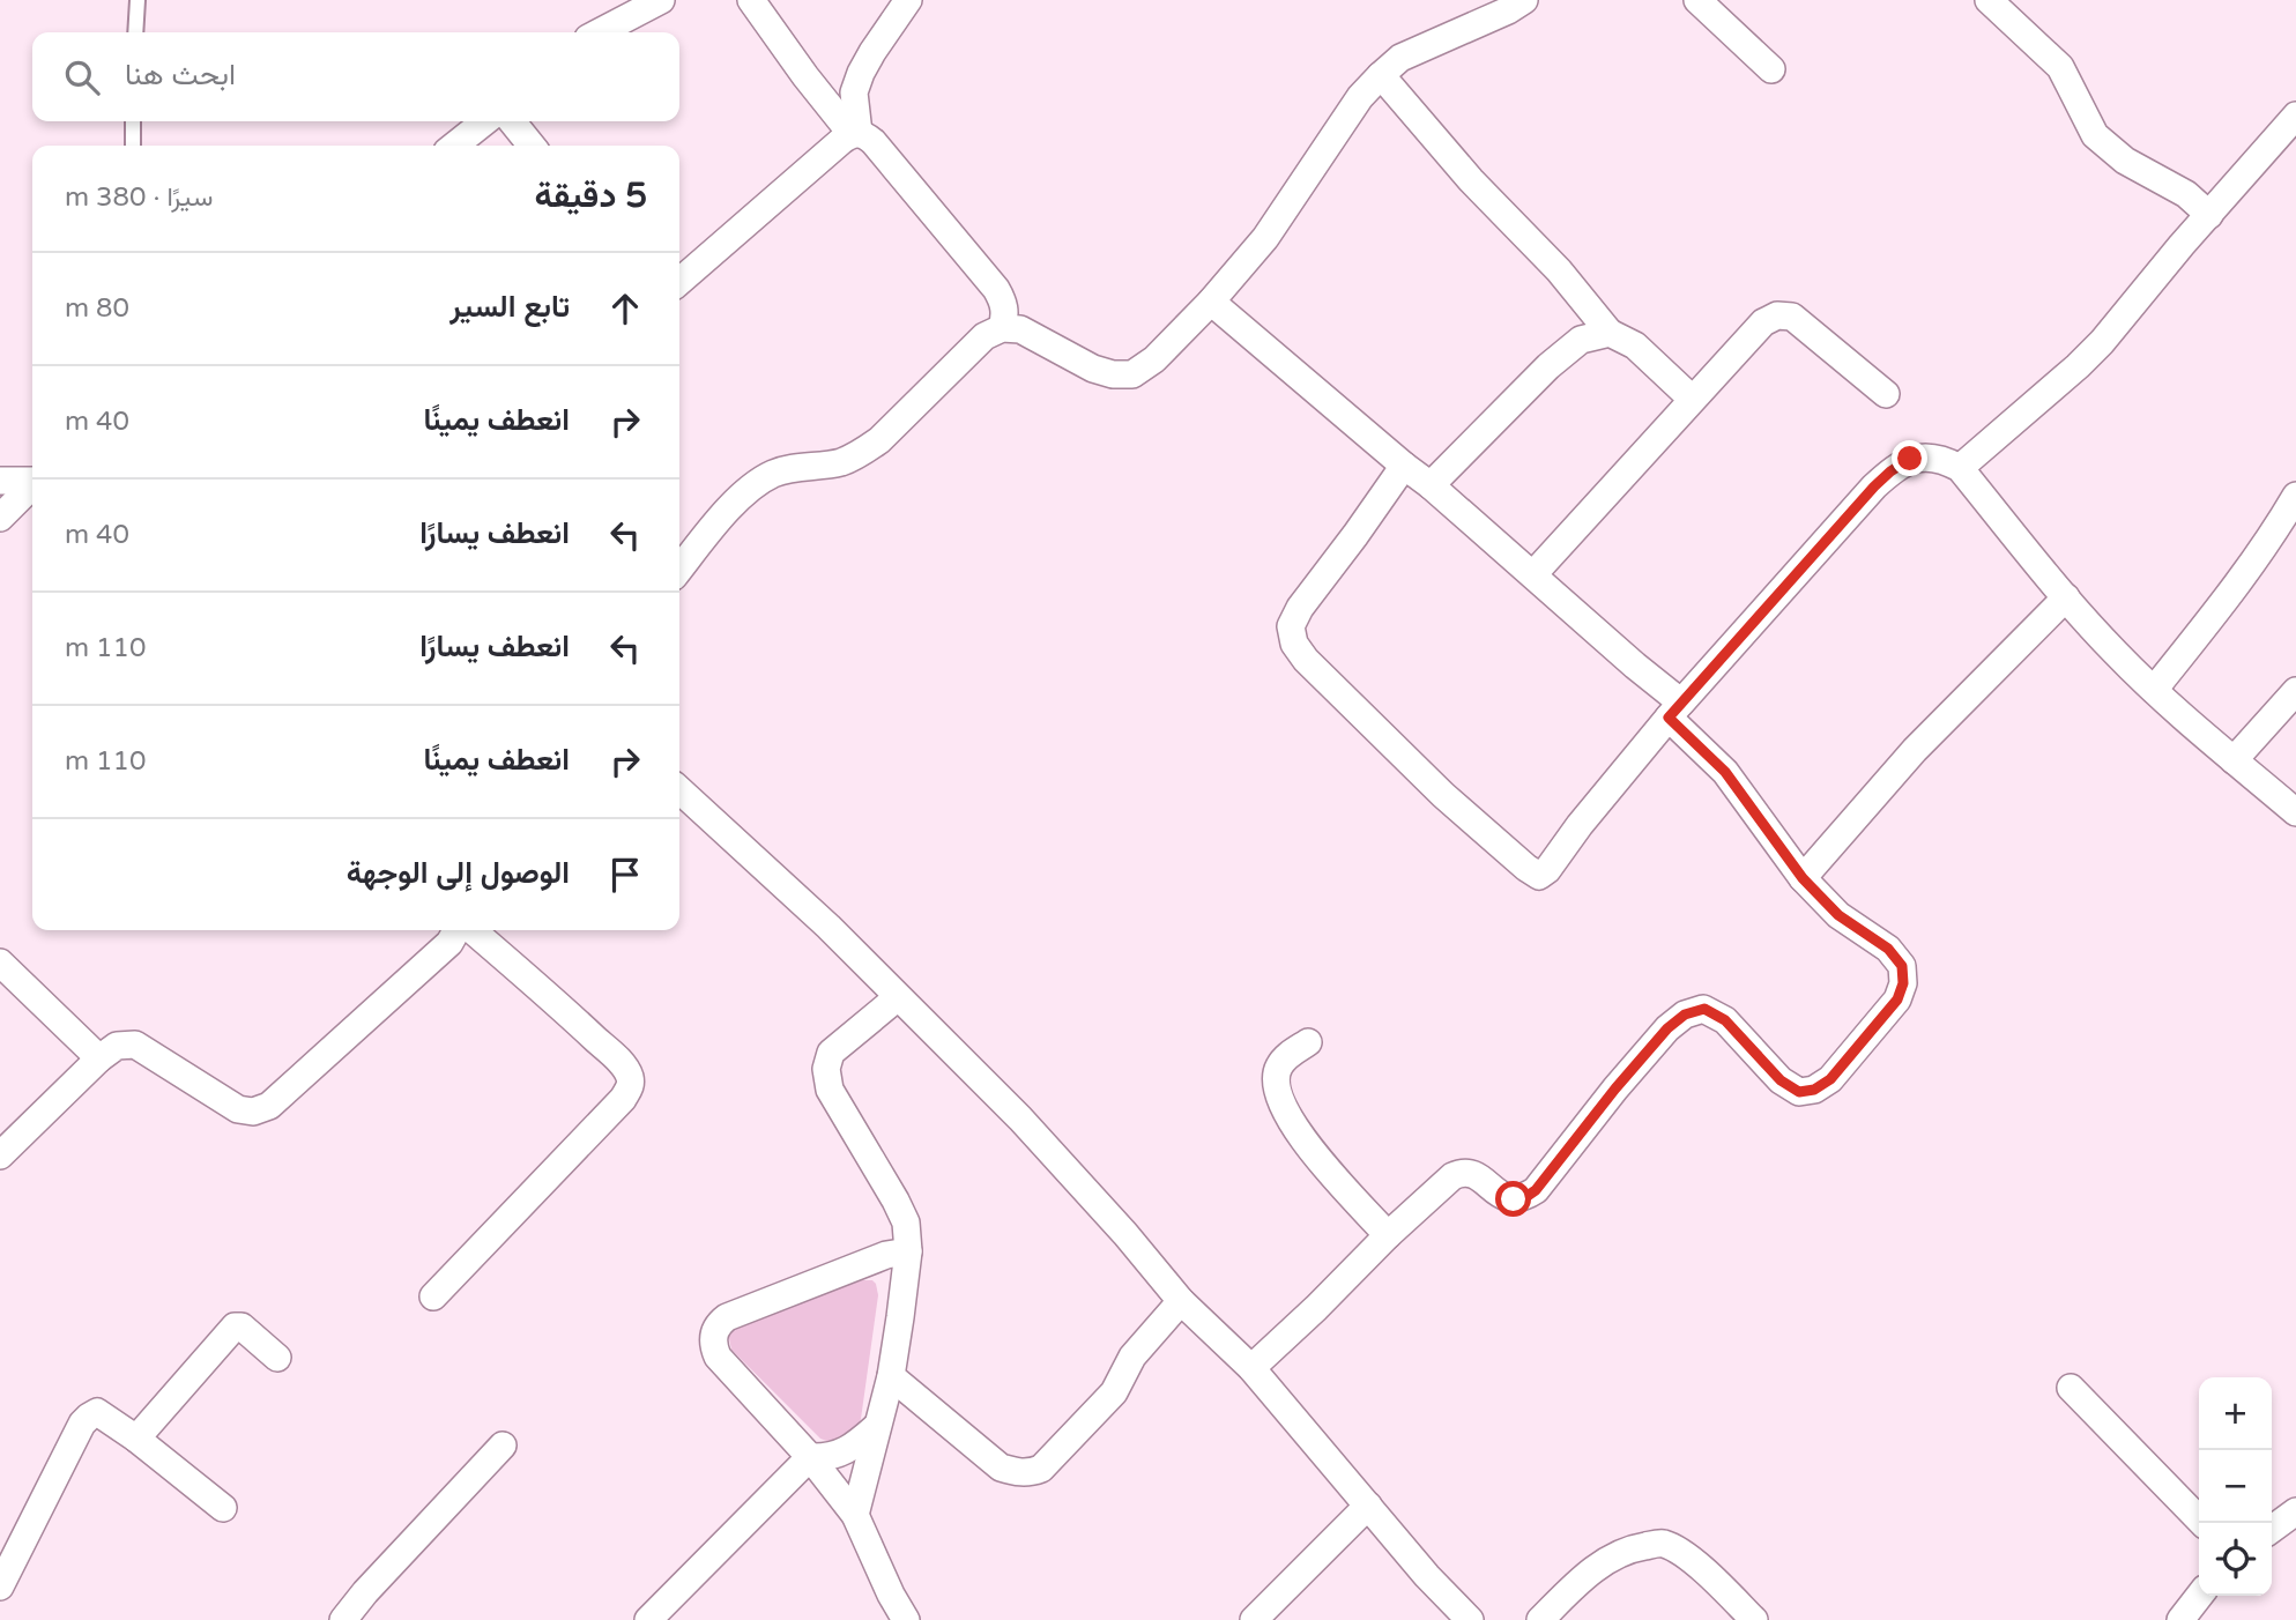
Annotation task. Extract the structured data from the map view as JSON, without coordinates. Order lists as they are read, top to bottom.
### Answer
{
  "page": {
    "search": "ابحث هنا",
    "heading": ["5 دقيقة", "سيرًا · 380 m"],
    "list": [
      ["تابع السير", "80 m"],
      ["انعطف يمينًا", "40 m"],
      ["انعطف يسارًا", "40 m"],
      ["انعطف يسارًا", "110 m"],
      ["انعطف يمينًا", "110 m"],
      "الوصول إلى الوجهة"
    ],
    "map_buttons": ["+", "−"]
  }
}
